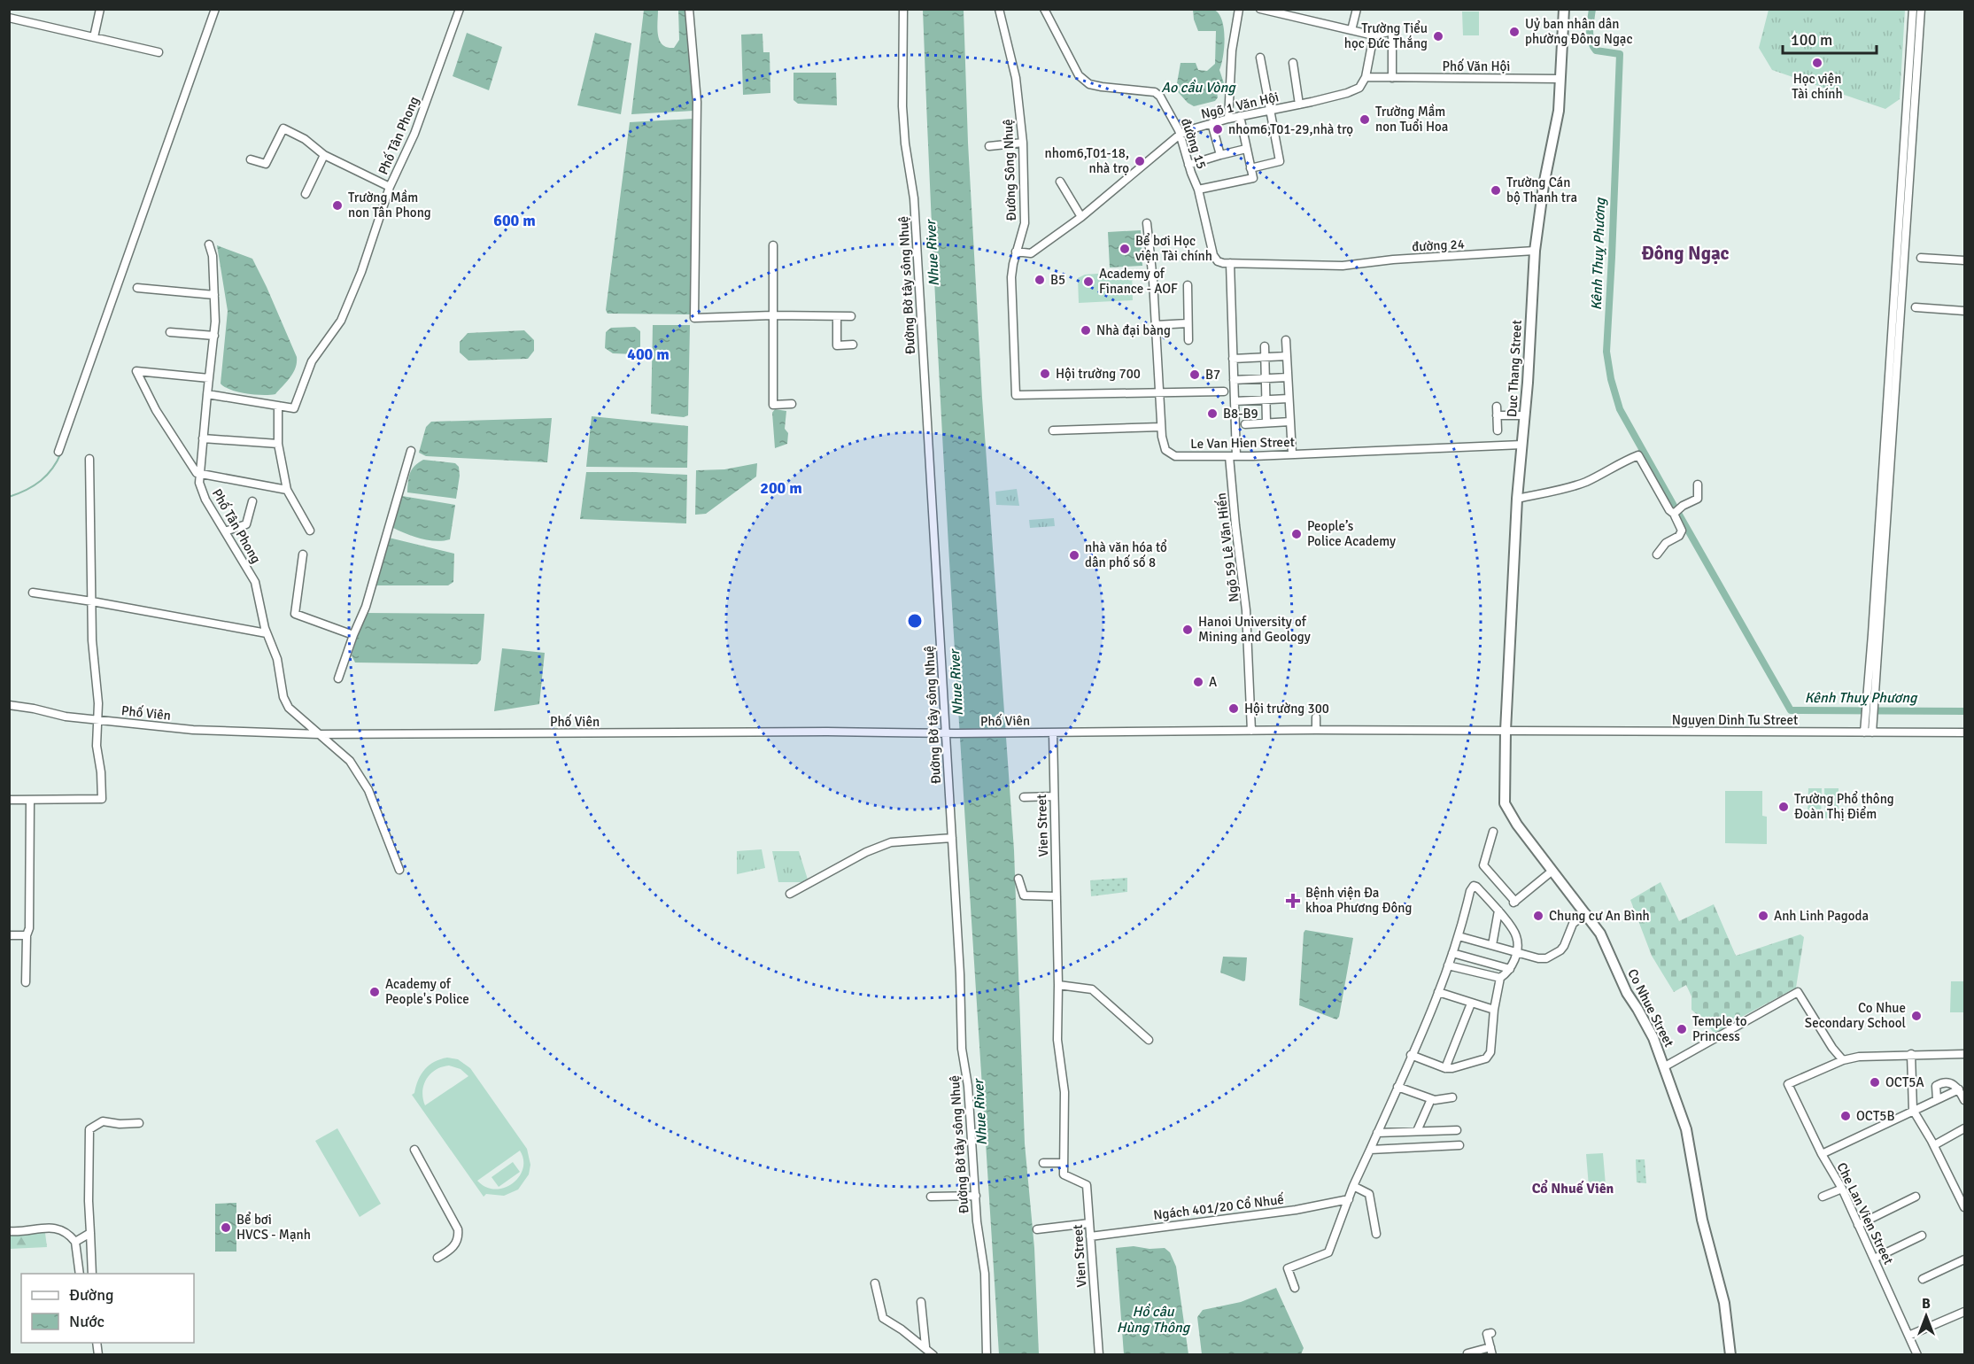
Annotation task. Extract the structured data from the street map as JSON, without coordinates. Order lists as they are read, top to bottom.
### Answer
{
  "streets": {
    "main road": ["Duc Thang Street", "Co Nhue Street"],
    "street": [
      "Phố Văn Hội",
      "Ngõ 1 Văn Hội",
      "Phố Tân Phong",
      "đường 15",
      "Đường Sông Nhuệ",
      "đường 24",
      "Đường Bờ tây sông Nhuệ",
      "Le Van Hien Street",
      "Ngõ 59 Lê Văn Hiến",
      "Phố Viên",
      "Nguyen Dinh Tu Street",
      "Vien Street",
      "Ngách 401/20 Cổ Nhuế",
      "Che Lan Vien Street"
    ]
  },
  "crossings": [
    ["Phố Văn Hội", "Ngõ 1 Văn Hội"],
    ["Phố Văn Hội", "Duc Thang Street"],
    ["Ngõ 1 Văn Hội", "đường 15"],
    ["Ngõ 1 Văn Hội", "Đường Sông Nhuệ"],
    ["Phố Tân Phong", "Phố Viên"],
    ["đường 15", "đường 24"],
    ["đường 15", "Ngõ 59 Lê Văn Hiến"],
    ["Đường Sông Nhuệ", "Le Van Hien Street"],
    ["đường 24", "Duc Thang Street"],
    ["đường 24", "Ngõ 59 Lê Văn Hiến"],
    ["Đường Bờ tây sông Nhuệ", "Phố Viên"],
    ["Duc Thang Street", "Le Van Hien Street"],
    ["Duc Thang Street", "Nguyen Dinh Tu Street"],
    ["Duc Thang Street", "Co Nhue Street"],
    ["Le Van Hien Street", "Ngõ 59 Lê Văn Hiến"],
    ["Phố Viên", "Vien Street"],
    ["Nguyen Dinh Tu Street", "Co Nhue Street"],
    ["Vien Street", "Ngách 401/20 Cổ Nhuế"]
  ],
  "districts": ["Đông Ngạc", "Cổ Nhuế Viên"],
  "water": [
    "Ao cầu Vòng",
    "Nhue River",
    "Kênh Thuỵ Phương",
    "Hồ câu Hùng Thông"
  ],
  "places": {
    "other": [
      "Uỷ ban nhân dân phường Đông Ngạc",
      "Trường Tiểu học Đức Thắng",
      "Học viện Tài chính",
      "Trường Mầm non Tuổi Hoa",
      "nhom6,T01-29,nhà trọ",
      "nhom6,T01-18, nhà trọ",
      "Trường Cán bộ Thanh tra",
      "Trường Mầm non Tân Phong",
      "Bể bơi Học viện Tài chính",
      "B5",
      "Academy of Finance - AOF",
      "Nhà đại bàng",
      "Hội trường 700",
      "B7",
      "B8-B9",
      "People’s Police Academy",
      "nhà văn hóa tổ dân phố số 8",
      "Hanoi University of Mining and Geology",
      "A",
      "Hội trường 300",
      "Trường Phổ thông Đoàn Thị Điểm",
      "Chung cư An Bình",
      "Anh Linh Pagoda",
      "Academy of People's Police",
      "Co Nhue Secondary School",
      "Temple to Princess",
      "OCT5A",
      "OCT5B",
      "Bể bơi HVCS - Mạnh"
    ],
    "health": ["Bệnh viện Đa khoa Phương Đông"]
  },
  "legend": ["Đường", "Nước"],
  "scale_bar": "100 m",
  "north": "top",
  "rings": ["600 m", "400 m", "200 m"]
}
